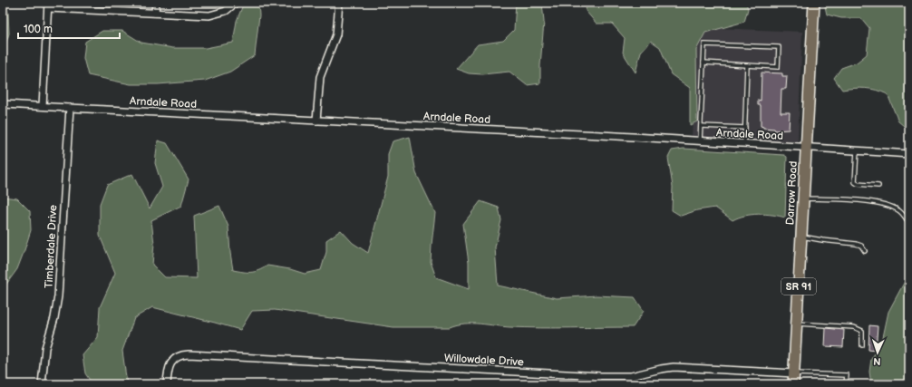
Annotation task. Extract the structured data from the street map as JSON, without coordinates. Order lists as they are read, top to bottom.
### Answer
{
  "streets": {
    "main road": ["Darrow Road", "SR 91"],
    "street": ["Arndale Road", "Timberdale Drive", "Willowdale Drive"]
  },
  "crossings": [
    ["Arndale Road", "Darrow Road"],
    ["Arndale Road", "Timberdale Drive"],
    ["Darrow Road", "Willowdale Drive"]
  ],
  "scale_bar": "100 m",
  "north": "bottom"
}
